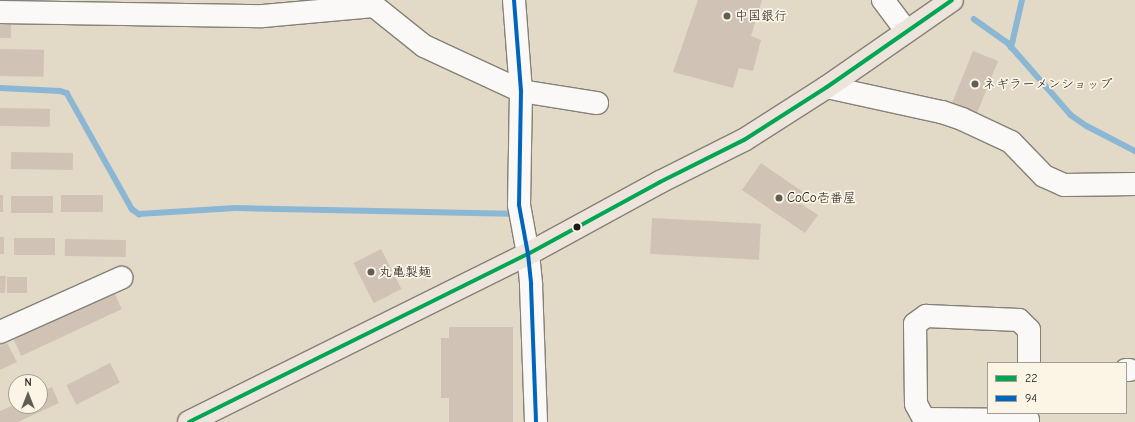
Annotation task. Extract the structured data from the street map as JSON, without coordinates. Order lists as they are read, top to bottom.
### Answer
{
  "places": [
    "中国銀行",
    "ネギラーメンショップ",
    "CoCo壱番屋",
    "丸亀製麺"
  ],
  "lines": ["transit line 22", "transit line 94"],
  "legend": ["22", "94"],
  "north": "top"
}
